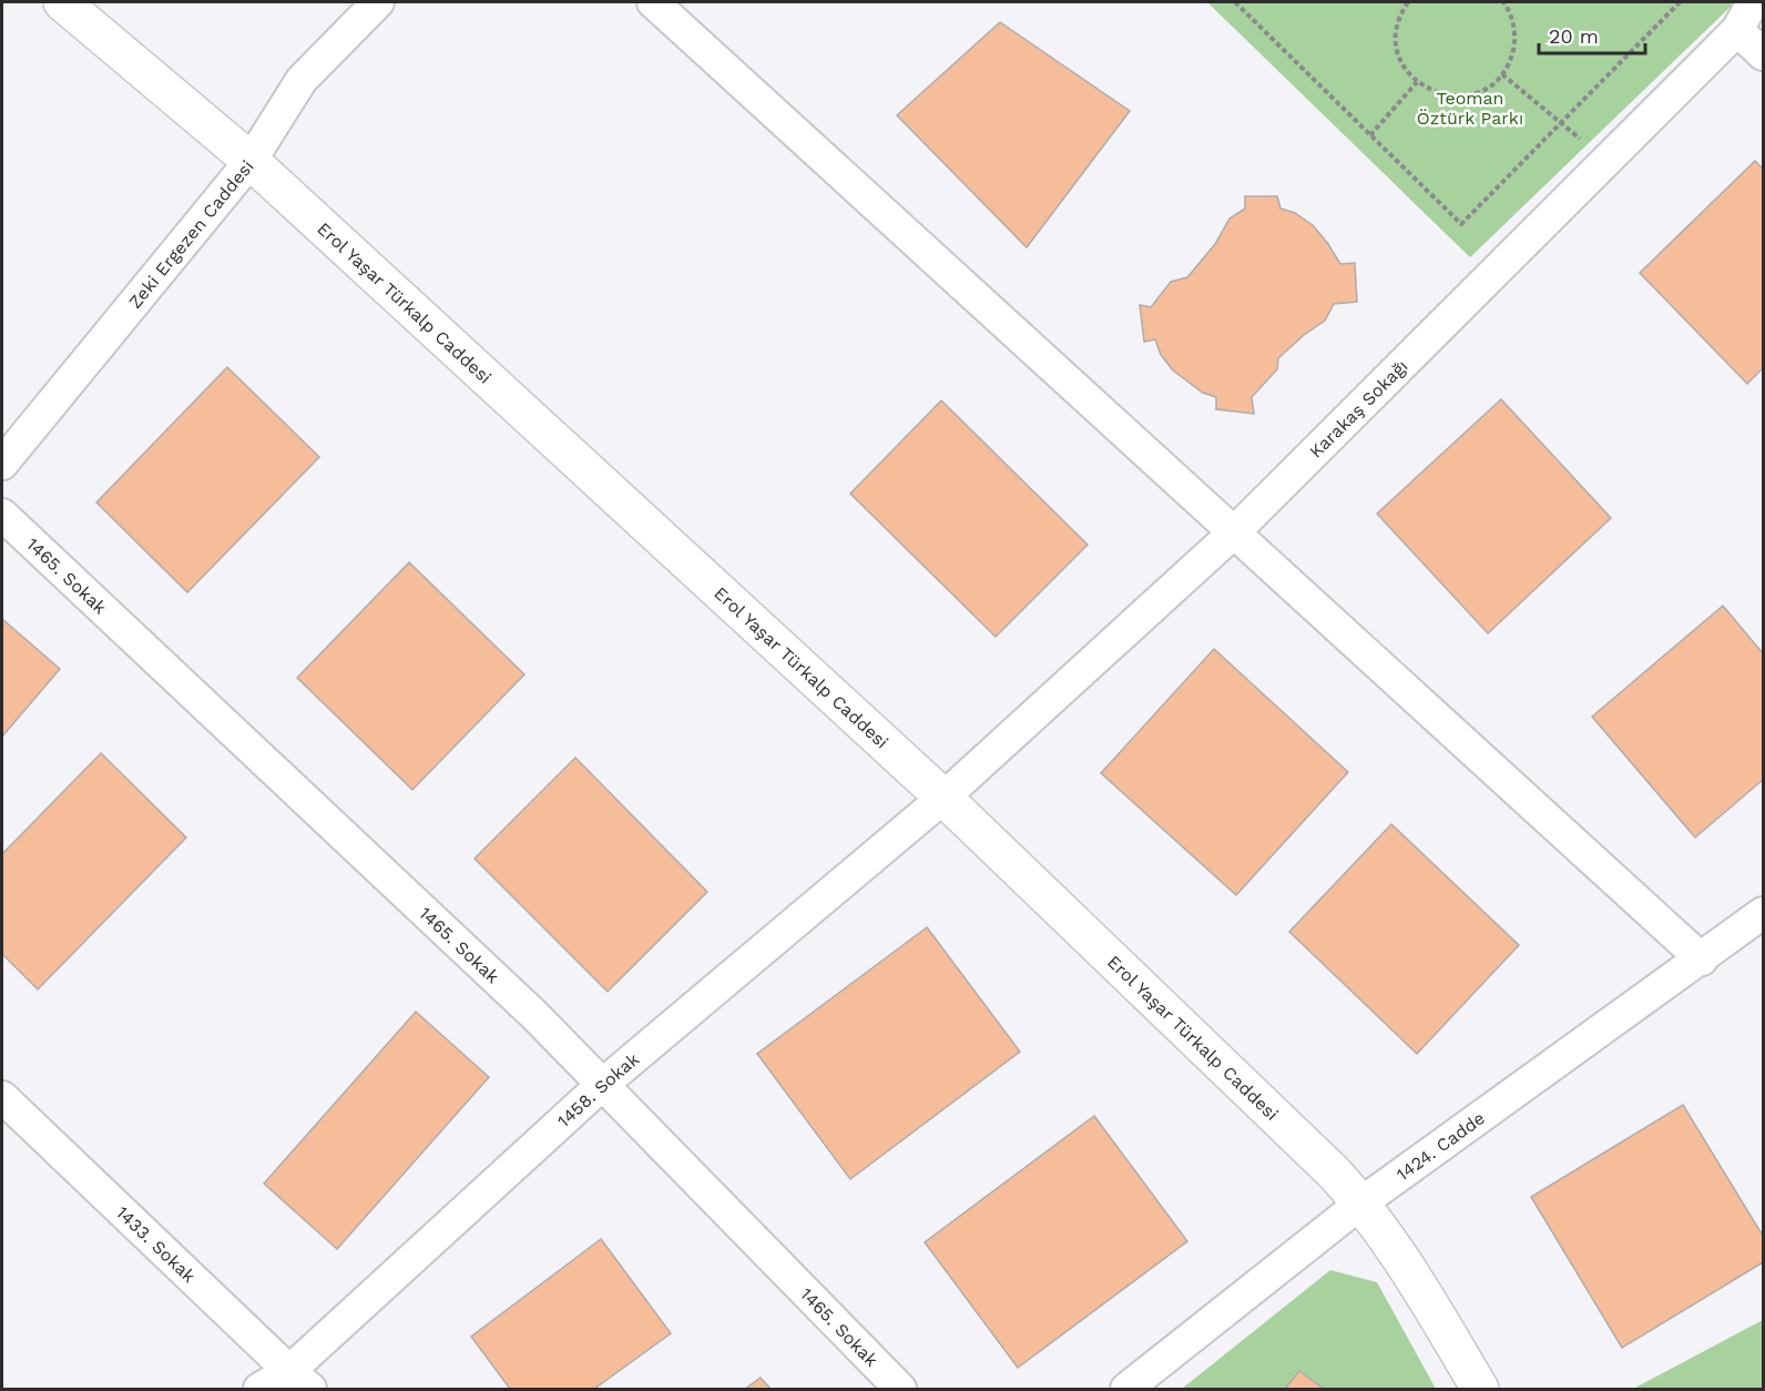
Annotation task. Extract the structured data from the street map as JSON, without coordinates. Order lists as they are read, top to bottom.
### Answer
{
  "streets": {
    "street": [
      "Zeki Ergezen Caddesi",
      "Erol Yaşar Türkalp Caddesi",
      "Karakaş Sokağı",
      "1465. Sokak",
      "1458. Sokak",
      "1424. Cadde",
      "1433. Sokak"
    ]
  },
  "crossings": [
    ["Zeki Ergezen Caddesi", "Erol Yaşar Türkalp Caddesi"],
    ["Erol Yaşar Türkalp Caddesi", "Karakaş Sokağı"],
    ["Erol Yaşar Türkalp Caddesi", "1458. Sokak"],
    ["Erol Yaşar Türkalp Caddesi", "1424. Cadde"],
    ["Karakaş Sokağı", "1458. Sokak"],
    ["1465. Sokak", "1458. Sokak"],
    ["1458. Sokak", "1433. Sokak"]
  ],
  "parks": ["Teoman Öztürk Parkı"],
  "scale_bar": "20 m"
}
